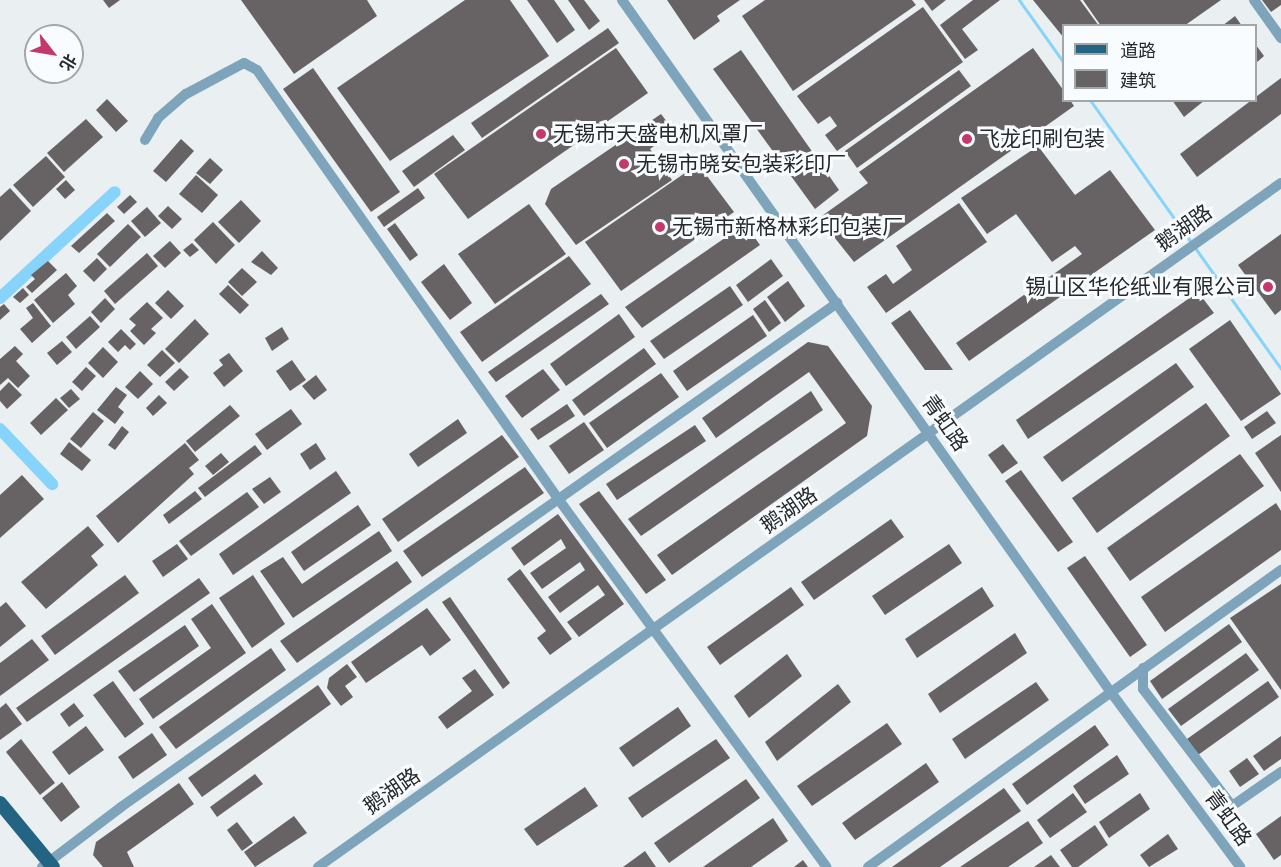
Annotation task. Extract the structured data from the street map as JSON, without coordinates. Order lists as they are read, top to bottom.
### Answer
{
  "streets": {
    "street": ["鹅湖路", "青虹路"]
  },
  "crossings": [
    ["鹅湖路", "青虹路"]
  ],
  "places": [
    "无锡市天盛电机风罩厂",
    "飞龙印刷包装",
    "无锡市晓安包装彩印厂",
    "无锡市新格林彩印包装厂",
    "锡山区华伦纸业有限公司"
  ],
  "legend": ["道路", "建筑"],
  "north": "bottom right"
}
